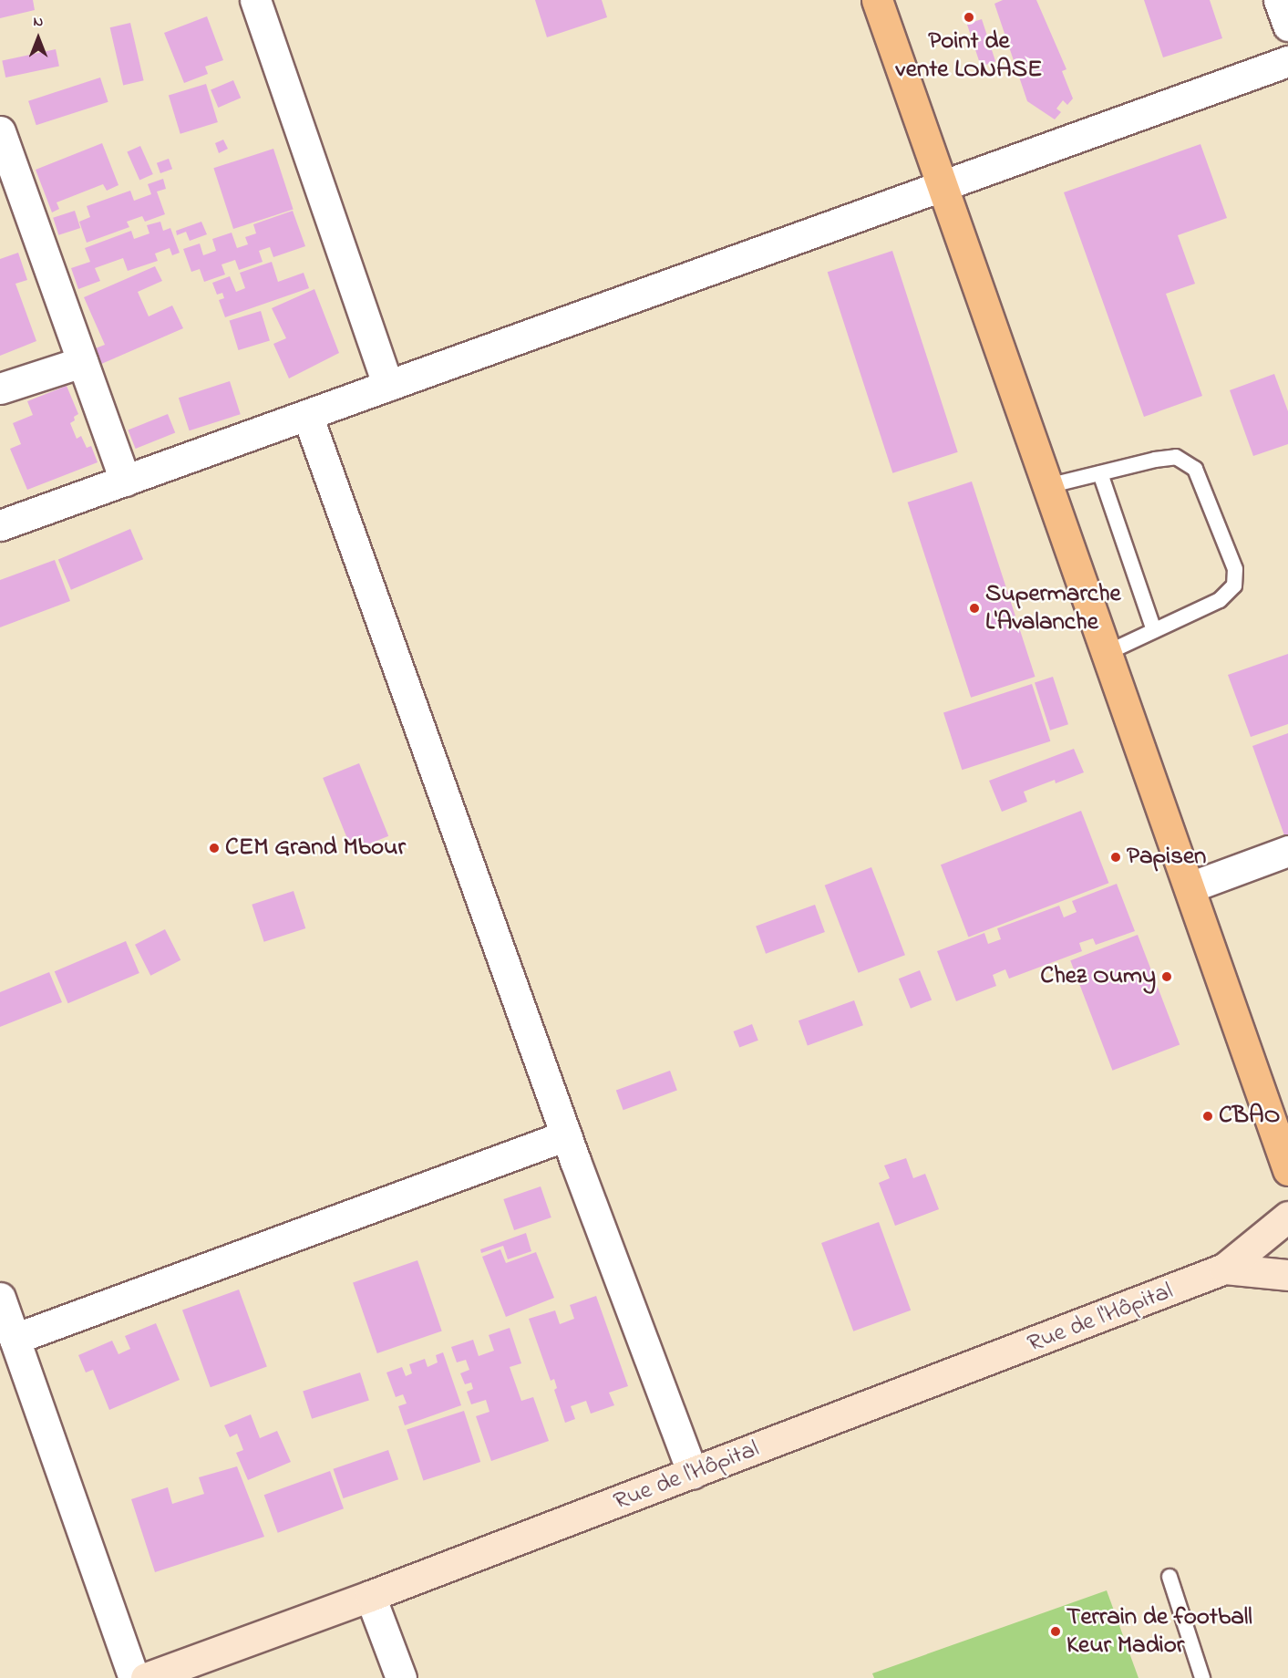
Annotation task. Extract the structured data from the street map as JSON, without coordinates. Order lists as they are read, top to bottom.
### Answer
{
  "streets": {
    "main road": ["Rue de l'Hôpital"]
  },
  "places": [
    "Point de vente LONASE",
    "Supermarche L'Avalanche",
    "CEM Grand Mbour",
    "Papisen",
    "Chez Oumy",
    "CBAO",
    "Terrain de football Keur Madior"
  ],
  "north": "top"
}
